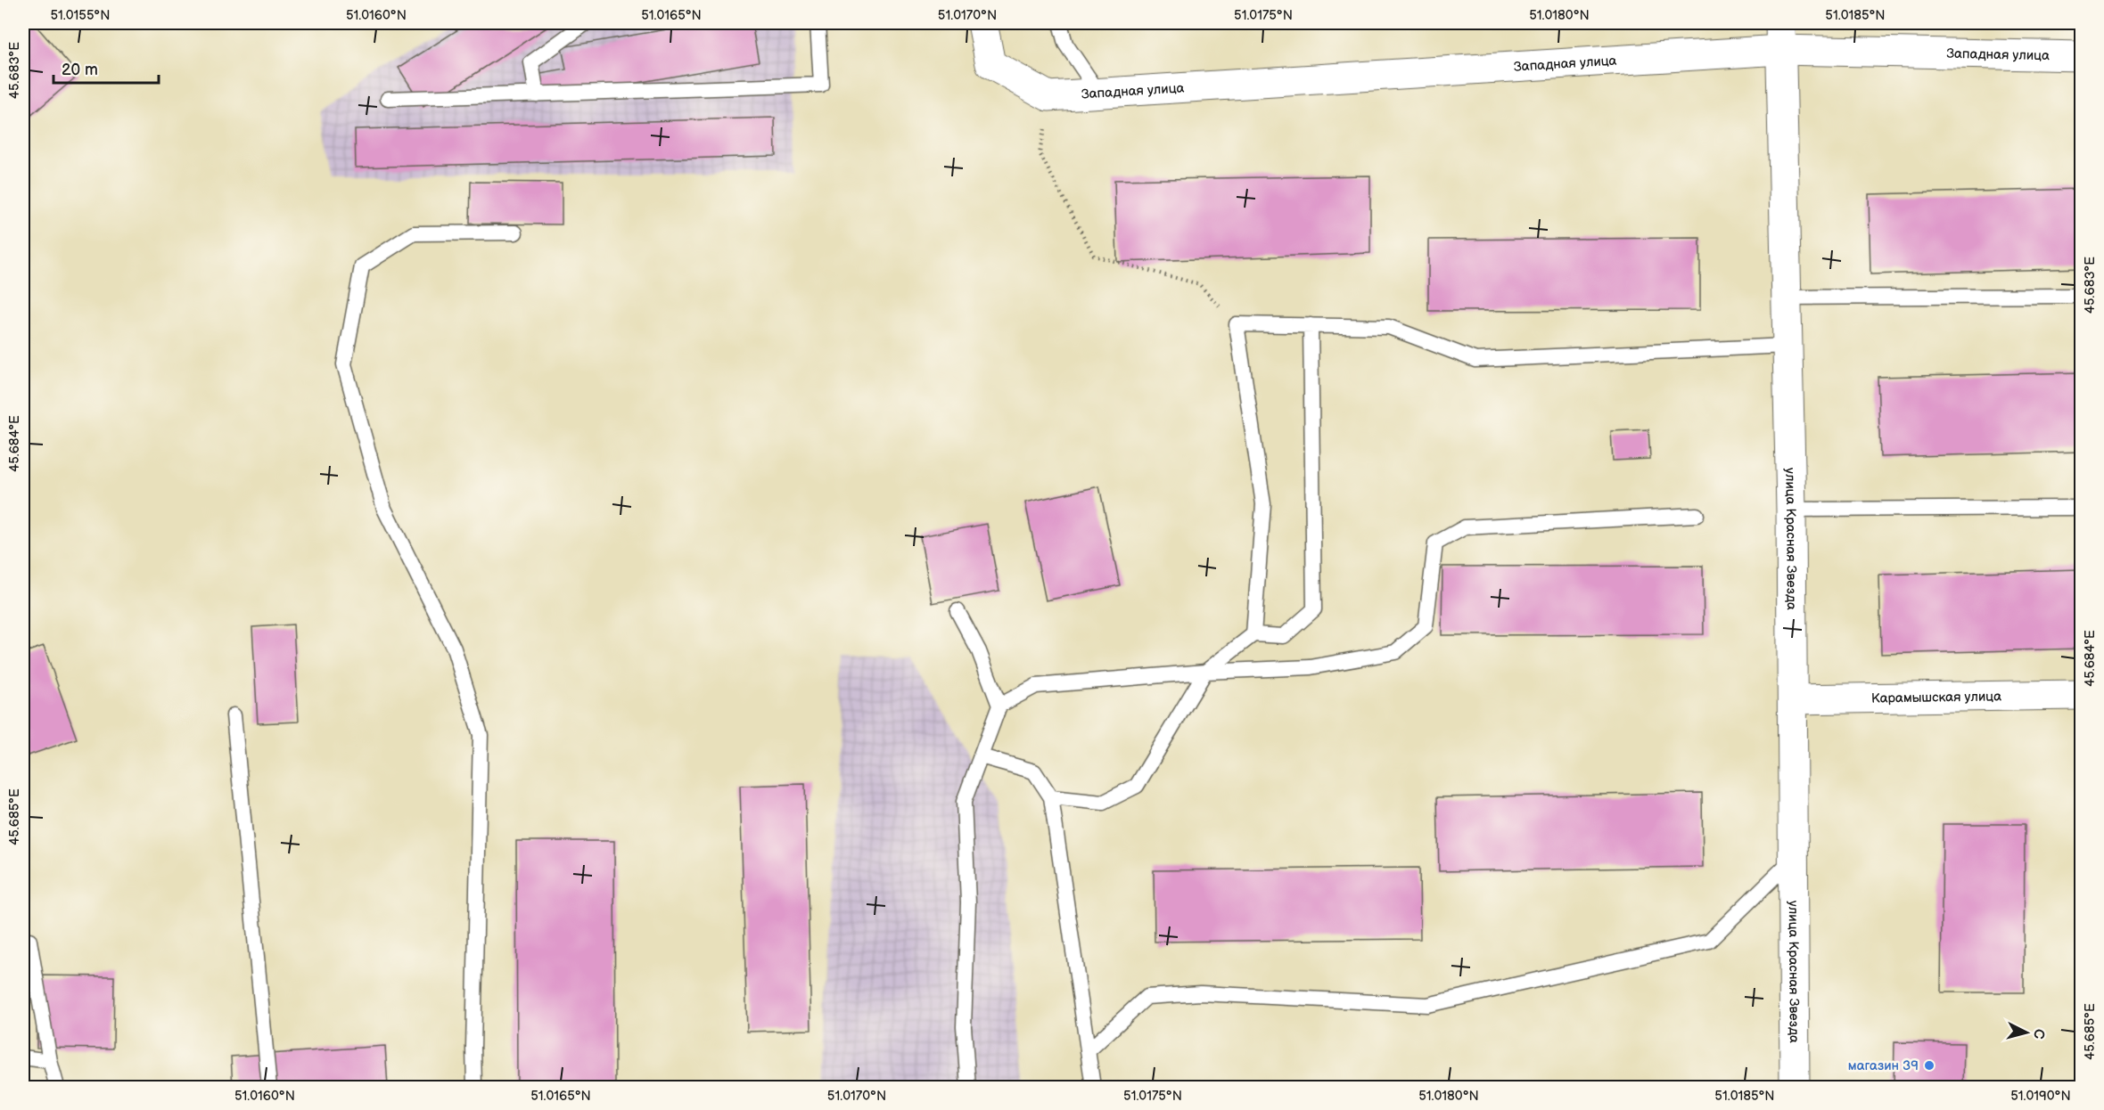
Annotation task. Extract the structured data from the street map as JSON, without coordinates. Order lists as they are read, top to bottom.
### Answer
{
  "streets": {
    "street": ["Западная улица", "улица Красная Звезда", "Карамышская улица"]
  },
  "crossings": [
    ["Западная улица", "улица Красная Звезда"],
    ["улица Красная Звезда", "Карамышская улица"]
  ],
  "places": ["магазин 39"],
  "scale_bar": "20 m",
  "north": "right",
  "coordinates": [
    "51.0155°N",
    "51.0160°N",
    "51.0165°N",
    "51.0170°N",
    "51.0175°N",
    "51.0180°N",
    "51.0185°N",
    "45.683°E",
    "45.684°E",
    "45.685°E",
    "51.0190°N"
  ]
}
